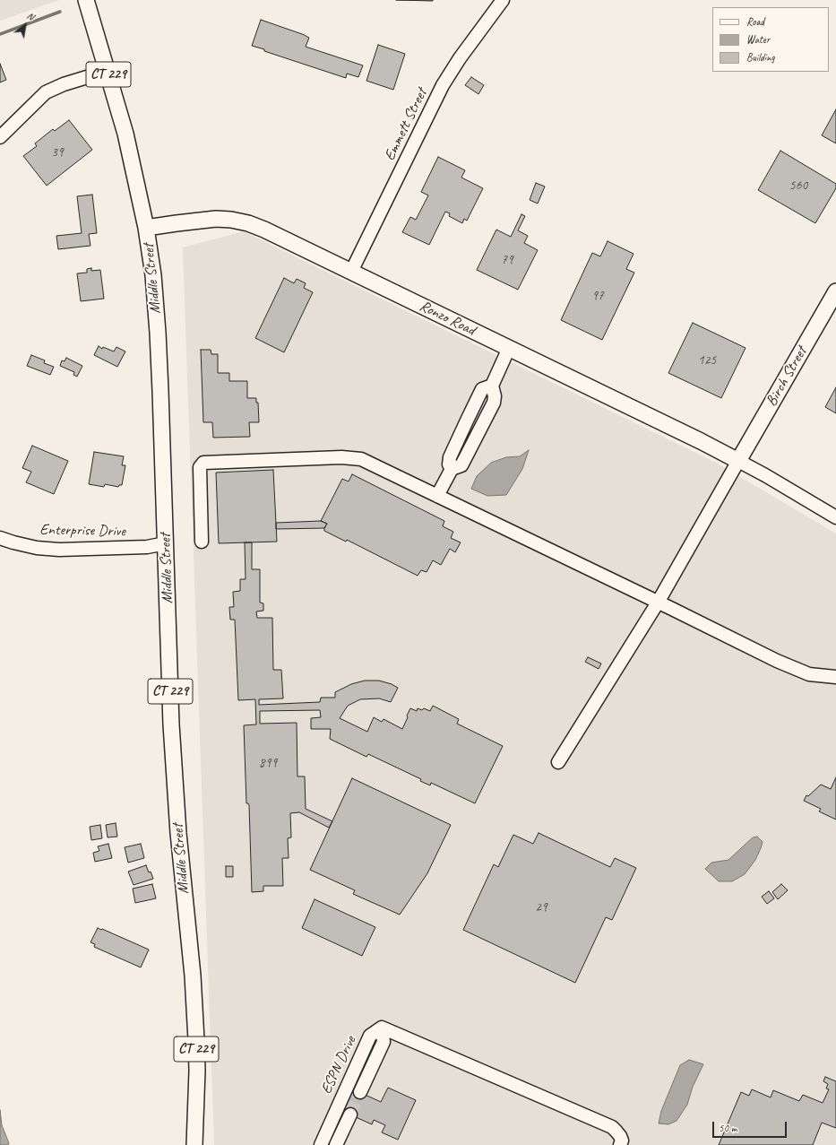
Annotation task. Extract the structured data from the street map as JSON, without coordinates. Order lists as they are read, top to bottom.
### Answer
{
  "streets": {
    "main road": [
      "CT 229",
      "Middle Street",
      "Ronzo Road",
      "Birch Street"
    ],
    "street": ["Emmett Street", "Enterprise Drive", "ESPN Drive"]
  },
  "crossings": [
    ["Emmett Street", "Ronzo Road"],
    ["Middle Street", "Ronzo Road"],
    ["Middle Street", "Enterprise Drive"],
    ["Ronzo Road", "Birch Street"]
  ],
  "house_numbers": [
    "39",
    "560",
    "79",
    "97",
    "125",
    "899",
    "29"
  ],
  "legend": ["Road", "Water", "Building"],
  "scale_bar": "50 m",
  "north": "top right"
}
